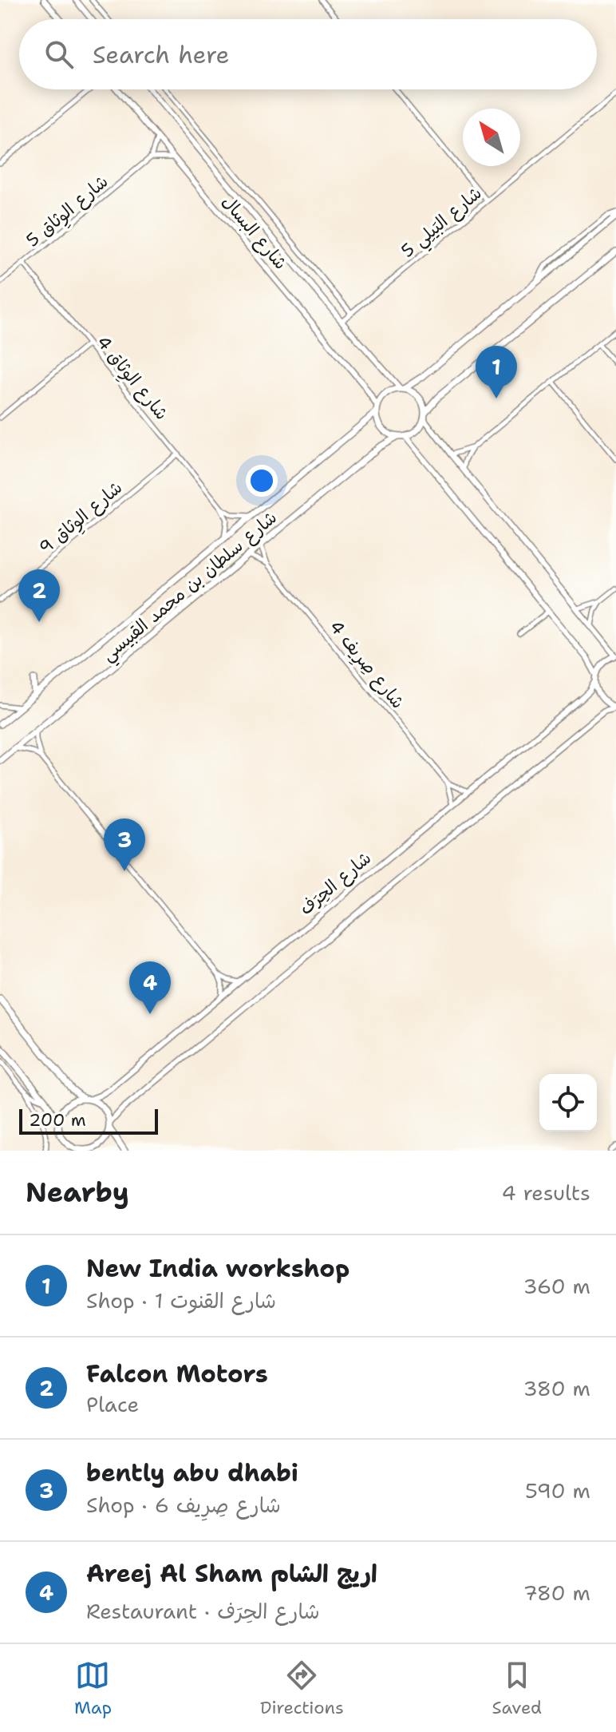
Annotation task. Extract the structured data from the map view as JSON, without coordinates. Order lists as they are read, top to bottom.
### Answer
{
  "streets": {
    "main road": ["شارع سلطان بن محمد القبيسي"],
    "street": [
      "شارع الوِثاق 5",
      "شارع البَيلِي 5",
      "شارع البسال",
      "شارع الوِثاق 4",
      "شارع الوِثاق 9",
      "شارع صِرِيف 4",
      "شارع الحِرَف"
    ]
  },
  "crossings": [
    ["شارع الوِثاق 5", "شارع الوِثاق 4"],
    ["شارع البَيلِي 5", "شارع البسال"],
    ["شارع البسال", "شارع سلطان بن محمد القبيسي"],
    ["شارع الوِثاق 4", "شارع الوِثاق 9"],
    ["شارع سلطان بن محمد القبيسي", "شارع صِرِيف 4"],
    ["شارع صِرِيف 4", "شارع الحِرَف"]
  ],
  "scale_bar": "200 m",
  "north": "top left",
  "page": {
    "search": "Search here",
    "pins": [
      "1",
      "2",
      "3",
      "4"
    ],
    "scale": "200 m",
    "heading": ["Nearby", "4 results"],
    "list": [
      {
        "mark": "1",
        "name": "New India workshop",
        "note": "Shop · شارع القنوت 1",
        "value": "360 m"
      },
      {
        "mark": "2",
        "name": "Falcon Motors",
        "note": "Place",
        "value": "380 m"
      },
      {
        "mark": "3",
        "name": "bently abu dhabi",
        "note": "Shop · شارع صِرِيف 6",
        "value": "590 m"
      },
      {
        "mark": "4",
        "name": "Areej Al Sham اريج الشام",
        "note": "Restaurant · شارع الحِرَف",
        "value": "780 m"
      }
    ],
    "nav": ["Map", "Directions", "Saved"]
  }
}
